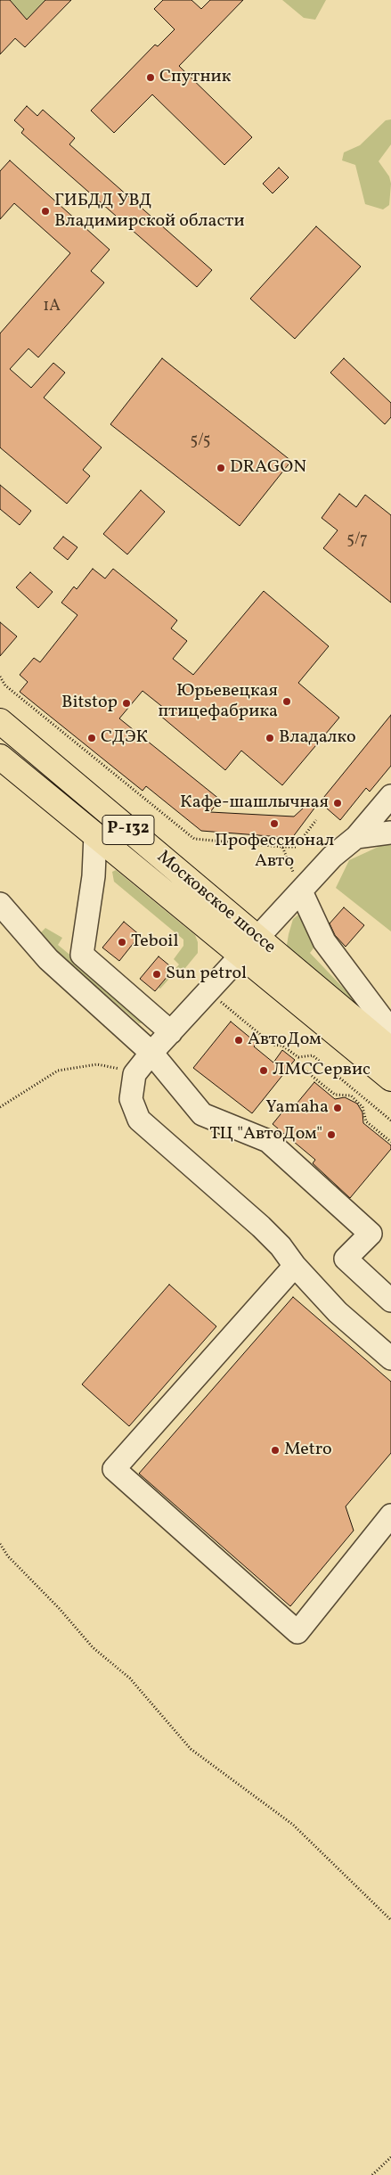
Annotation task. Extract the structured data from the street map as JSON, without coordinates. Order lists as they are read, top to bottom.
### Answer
{
  "streets": {
    "highway": ["Р-132", "Московское шоссе"]
  },
  "places": [
    "Спутник",
    "ГИБДД УВД Владимирской области",
    "DRAGON",
    "Юрьевецкая птицефабрика",
    "Bitstop",
    "СДЭК",
    "Владалко",
    "Кафе-шашлычная",
    "Профессионал Авто",
    "Teboil",
    "Sun petrol",
    "АвтоДом",
    "ЛМССервис",
    "Yamaha",
    "ТЦ \"АвтоДом\"",
    "Metro"
  ],
  "house_numbers": ["1А", "5/5", "5/7"]
}
